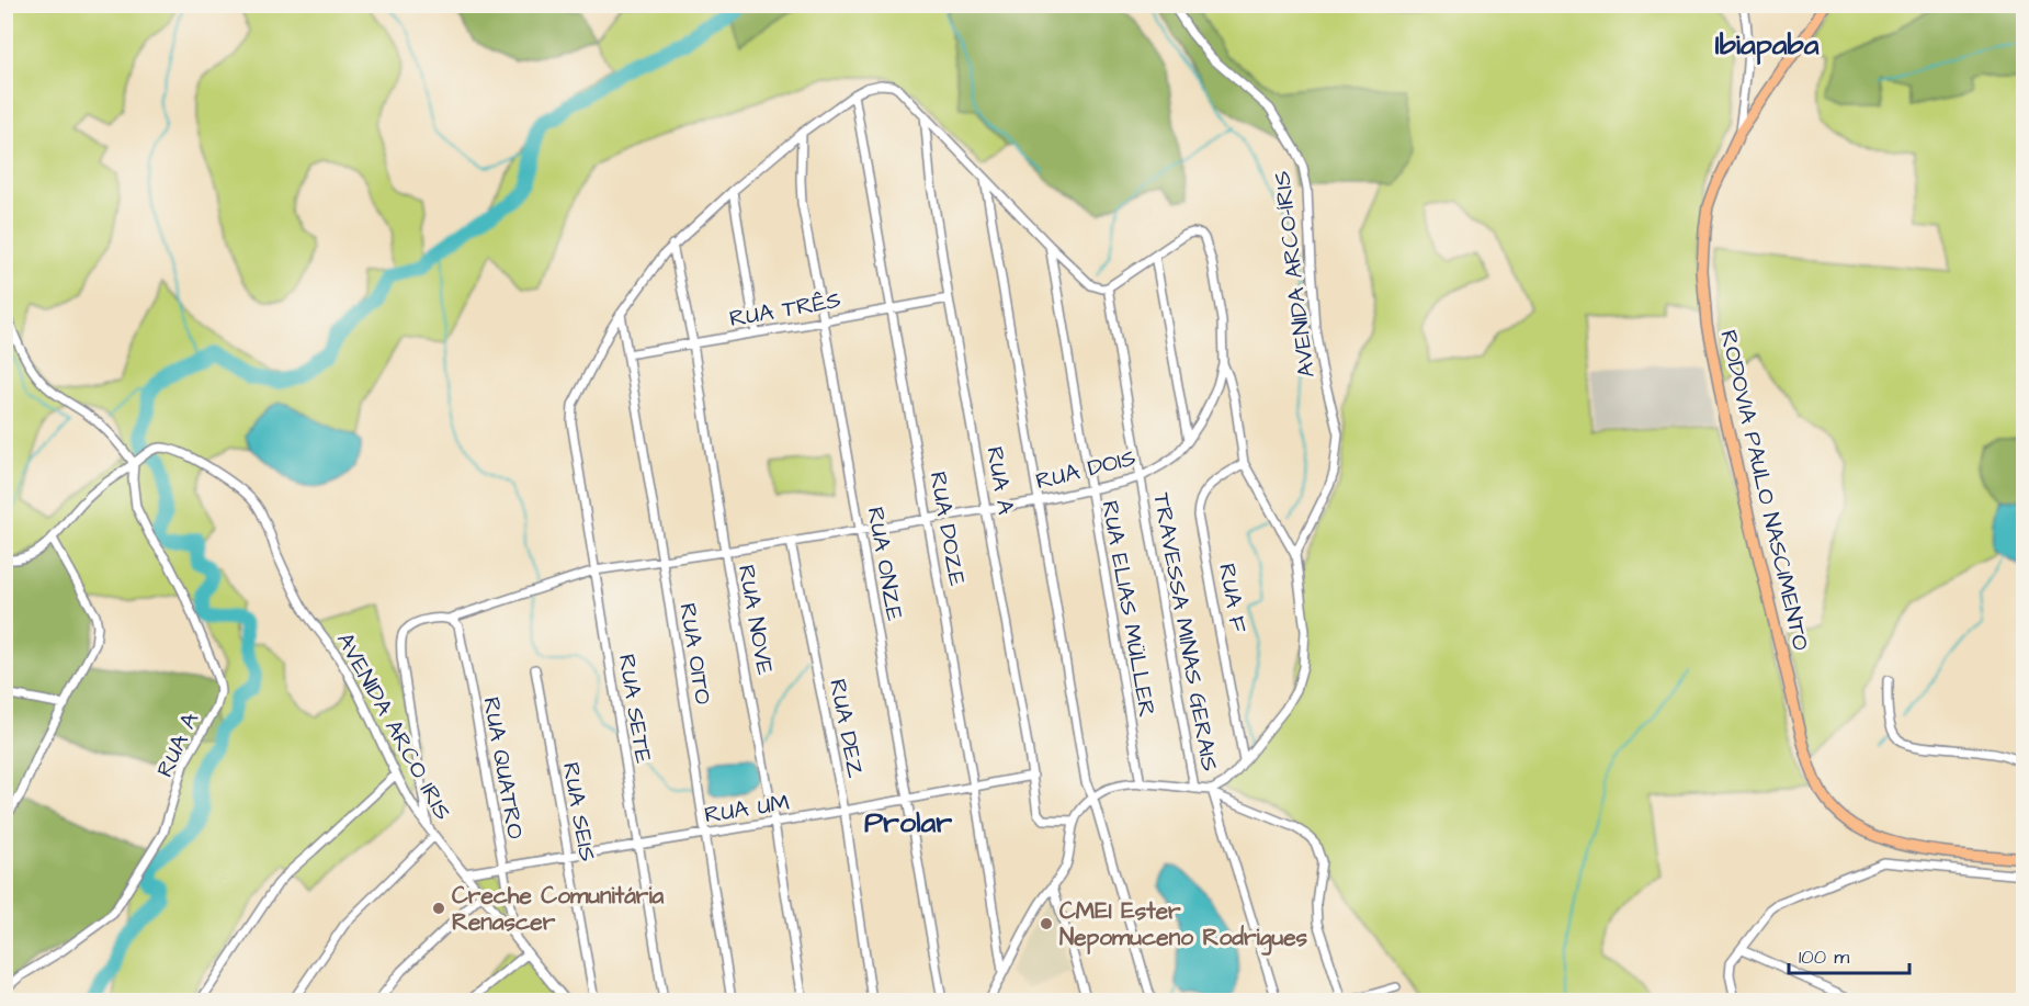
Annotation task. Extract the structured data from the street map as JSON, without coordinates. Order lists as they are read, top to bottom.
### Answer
{
  "streets": {
    "main road": ["RODOVIA PAULO NASCIMENTO"],
    "street": [
      "AVENIDA ARCO-ÍRIS",
      "RUA TRÊS",
      "RUA DOIS",
      "RUA A",
      "RUA DOZE",
      "RUA ONZE",
      "RUA F",
      "RUA ELIAS MÜLLER",
      "RUA NOVE",
      "TRAVESSA MINAS GERAIS",
      "RUA OITO",
      "RUA SETE",
      "AVENIDA ARCO IRIS",
      "RUA DEZ",
      "RUA QUATRO",
      "RUA UM",
      "RUA SEIS"
    ]
  },
  "crossings": [
    ["RUA TRÊS", "RUA A"],
    ["RUA TRÊS", "RUA DOZE"],
    ["RUA TRÊS", "RUA ONZE"],
    ["RUA TRÊS", "RUA NOVE"],
    ["RUA TRÊS", "RUA OITO"],
    ["RUA DOIS", "RUA A"],
    ["RUA DOIS", "RUA DOZE"],
    ["RUA DOIS", "RUA ONZE"],
    ["RUA DOIS", "RUA ELIAS MÜLLER"],
    ["RUA DOIS", "RUA NOVE"],
    ["RUA DOIS", "TRAVESSA MINAS GERAIS"],
    ["RUA DOIS", "RUA OITO"],
    ["RUA DOIS", "RUA SETE"],
    ["RUA DOIS", "RUA DEZ"],
    ["RUA DOIS", "RUA QUATRO"],
    ["RUA A", "AVENIDA ARCO IRIS"],
    ["RUA A", "RUA UM"],
    ["RUA DOZE", "RUA UM"],
    ["RUA ONZE", "RUA UM"],
    ["RUA NOVE", "RUA UM"],
    ["RUA OITO", "RUA SETE"],
    ["RUA OITO", "RUA UM"],
    ["RUA SETE", "RUA UM"],
    ["AVENIDA ARCO IRIS", "RUA QUATRO"],
    ["AVENIDA ARCO IRIS", "RUA UM"],
    ["RUA DEZ", "RUA UM"],
    ["RUA QUATRO", "RUA UM"],
    ["RUA UM", "RUA SEIS"]
  ],
  "districts": ["Ibiapaba", "Prolar"],
  "places": ["Creche Comunitária Renascer", "CMEI Ester Nepomuceno Rodrigues"],
  "scale_bar": "100 m"
}
